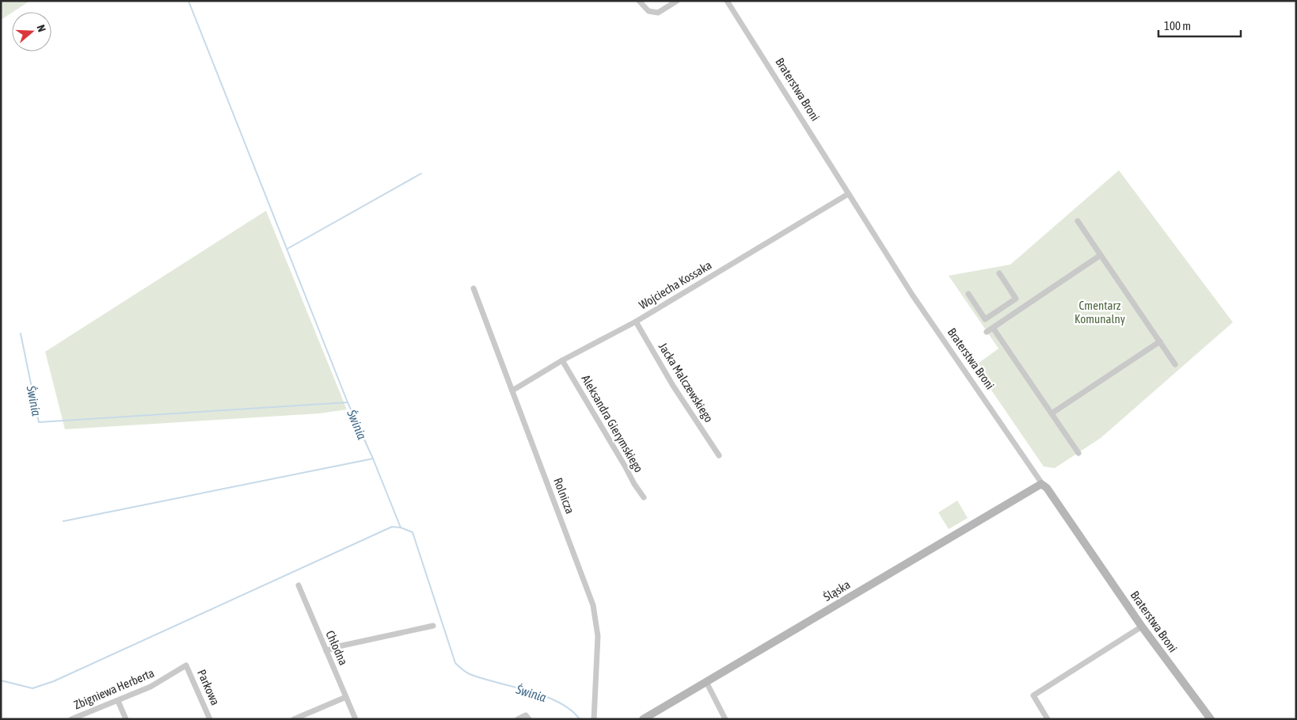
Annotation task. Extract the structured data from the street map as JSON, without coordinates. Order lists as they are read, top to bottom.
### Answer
{
  "streets": {
    "street": [
      "Braterstwa Broni",
      "Wojciecha Kossaka",
      "Jacka Malczewskiego",
      "Aleksandra Gierymskiego",
      "Rolnicza",
      "Śląska",
      "Chłodna",
      "Parkowa",
      "Zbigniewa Herberta"
    ]
  },
  "crossings": [
    ["Braterstwa Broni", "Wojciecha Kossaka"],
    ["Braterstwa Broni", "Śląska"],
    ["Wojciecha Kossaka", "Jacka Malczewskiego"],
    ["Wojciecha Kossaka", "Aleksandra Gierymskiego"],
    ["Wojciecha Kossaka", "Rolnicza"],
    ["Parkowa", "Zbigniewa Herberta"]
  ],
  "water": ["Świnia"],
  "parks": ["Cmentarz Komunalny"],
  "scale_bar": "100 m",
  "north": "right"
}
